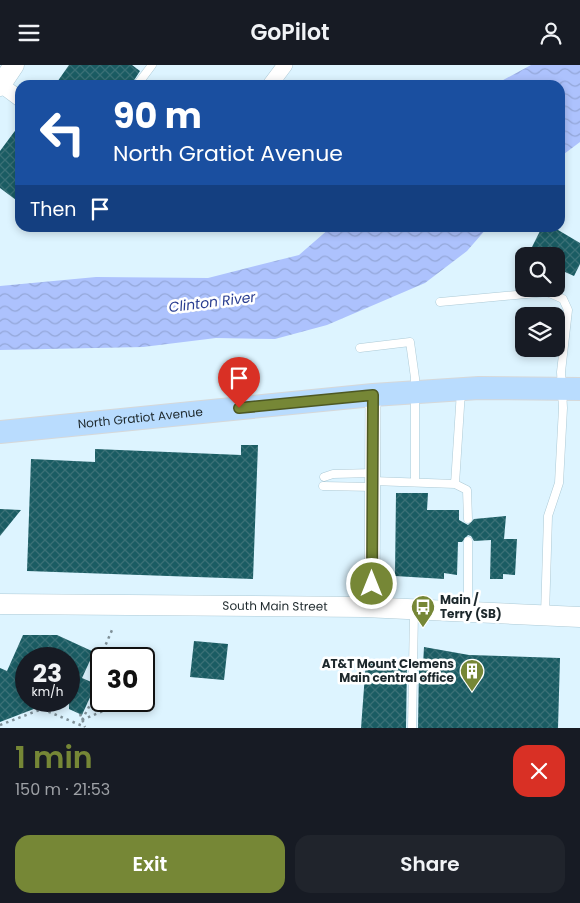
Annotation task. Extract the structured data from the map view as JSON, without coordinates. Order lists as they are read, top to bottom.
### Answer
{
  "streets": {
    "main road": ["North Gratiot Avenue"],
    "street": ["South Main Street"]
  },
  "water": ["Clinton River"],
  "places": {
    "bus stop": ["Main / Terry (SB)"],
    "building": ["AT&T Mount Clemens Main central office"]
  },
  "page": {
    "header": "GoPilot",
    "turn": ["90 m", "North Gratiot Avenue"],
    "then": "Then",
    "speed": "23 km/h",
    "limit": "30",
    "heading": ["1 min", "150 m · 21:53"],
    "buttons": ["Exit", "Share"]
  }
}
